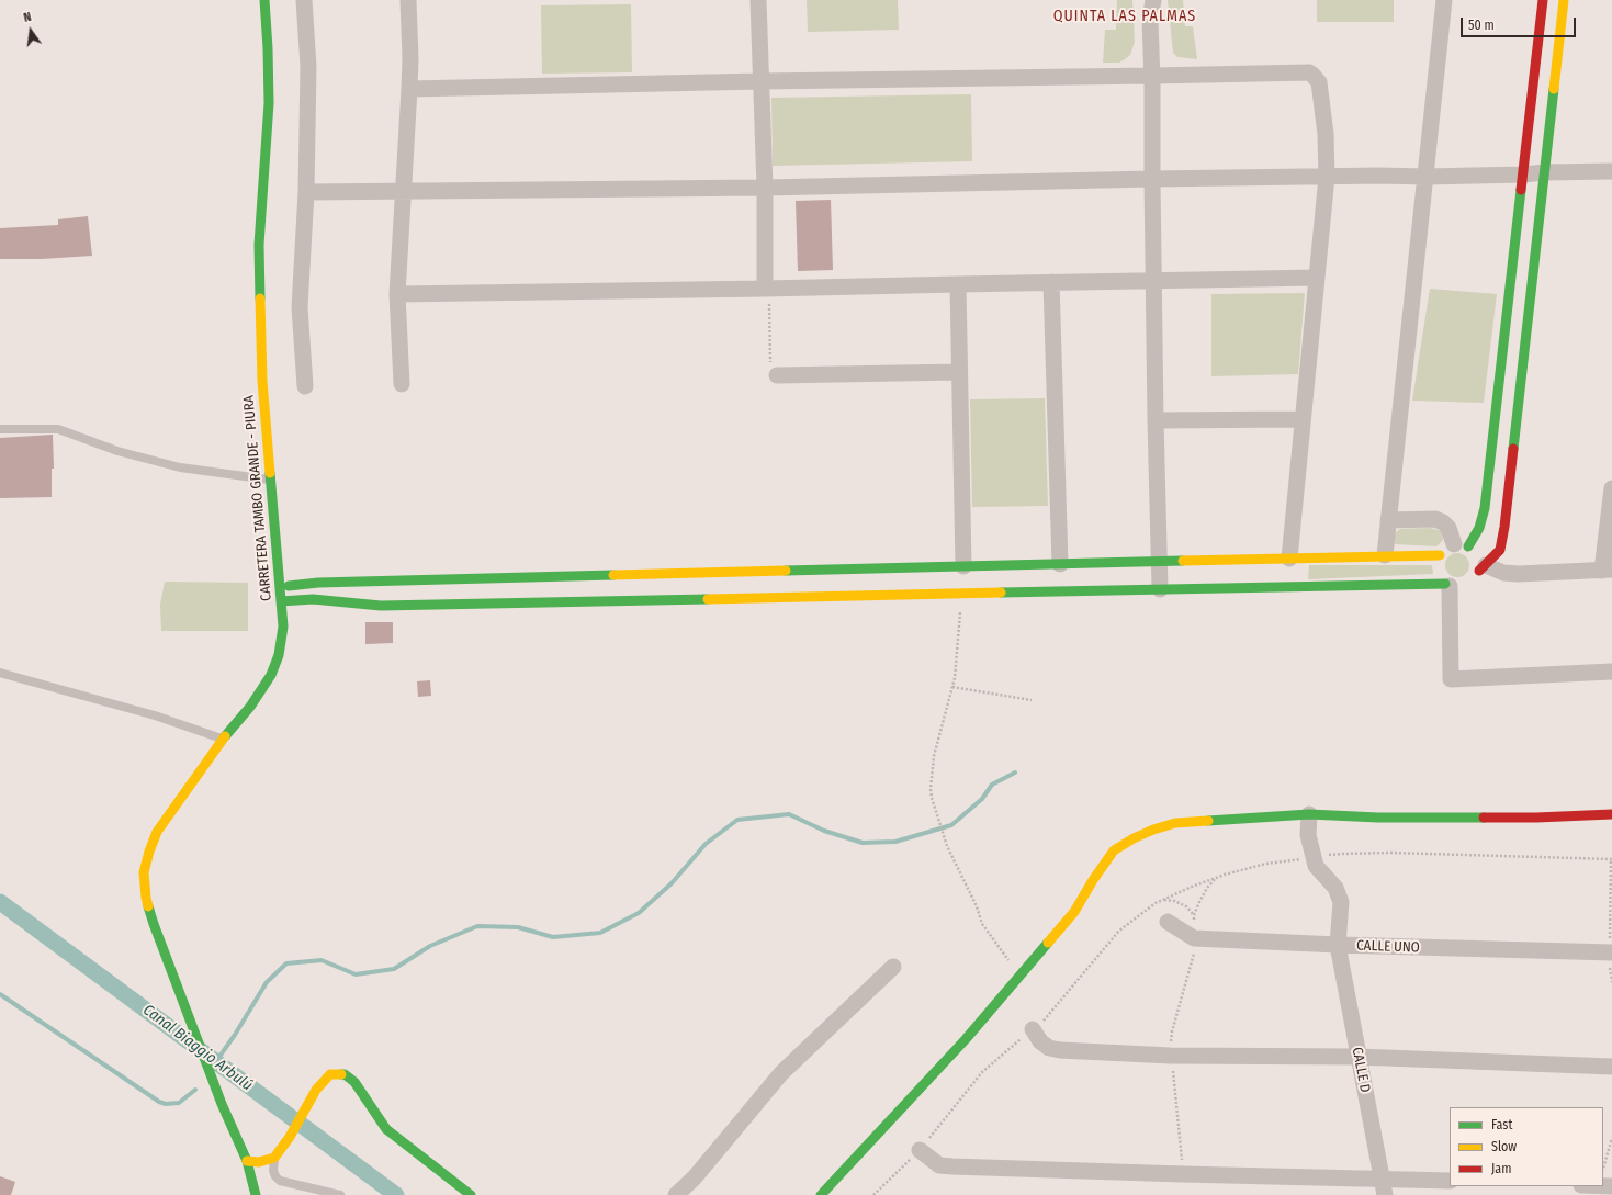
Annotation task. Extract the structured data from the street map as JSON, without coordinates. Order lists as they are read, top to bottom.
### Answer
{
  "streets": {
    "street": ["CARRETERA TAMBO GRANDE - PIURA", "CALLE UNO", "CALLE D"]
  },
  "crossings": [
    ["CALLE UNO", "CALLE D"]
  ],
  "districts": ["QUINTA LAS PALMAS"],
  "water": ["Canal Biaggio Arbulú"],
  "legend": ["Fast", "Slow", "Jam"],
  "scale_bar": "50 m",
  "north": "top"
}
